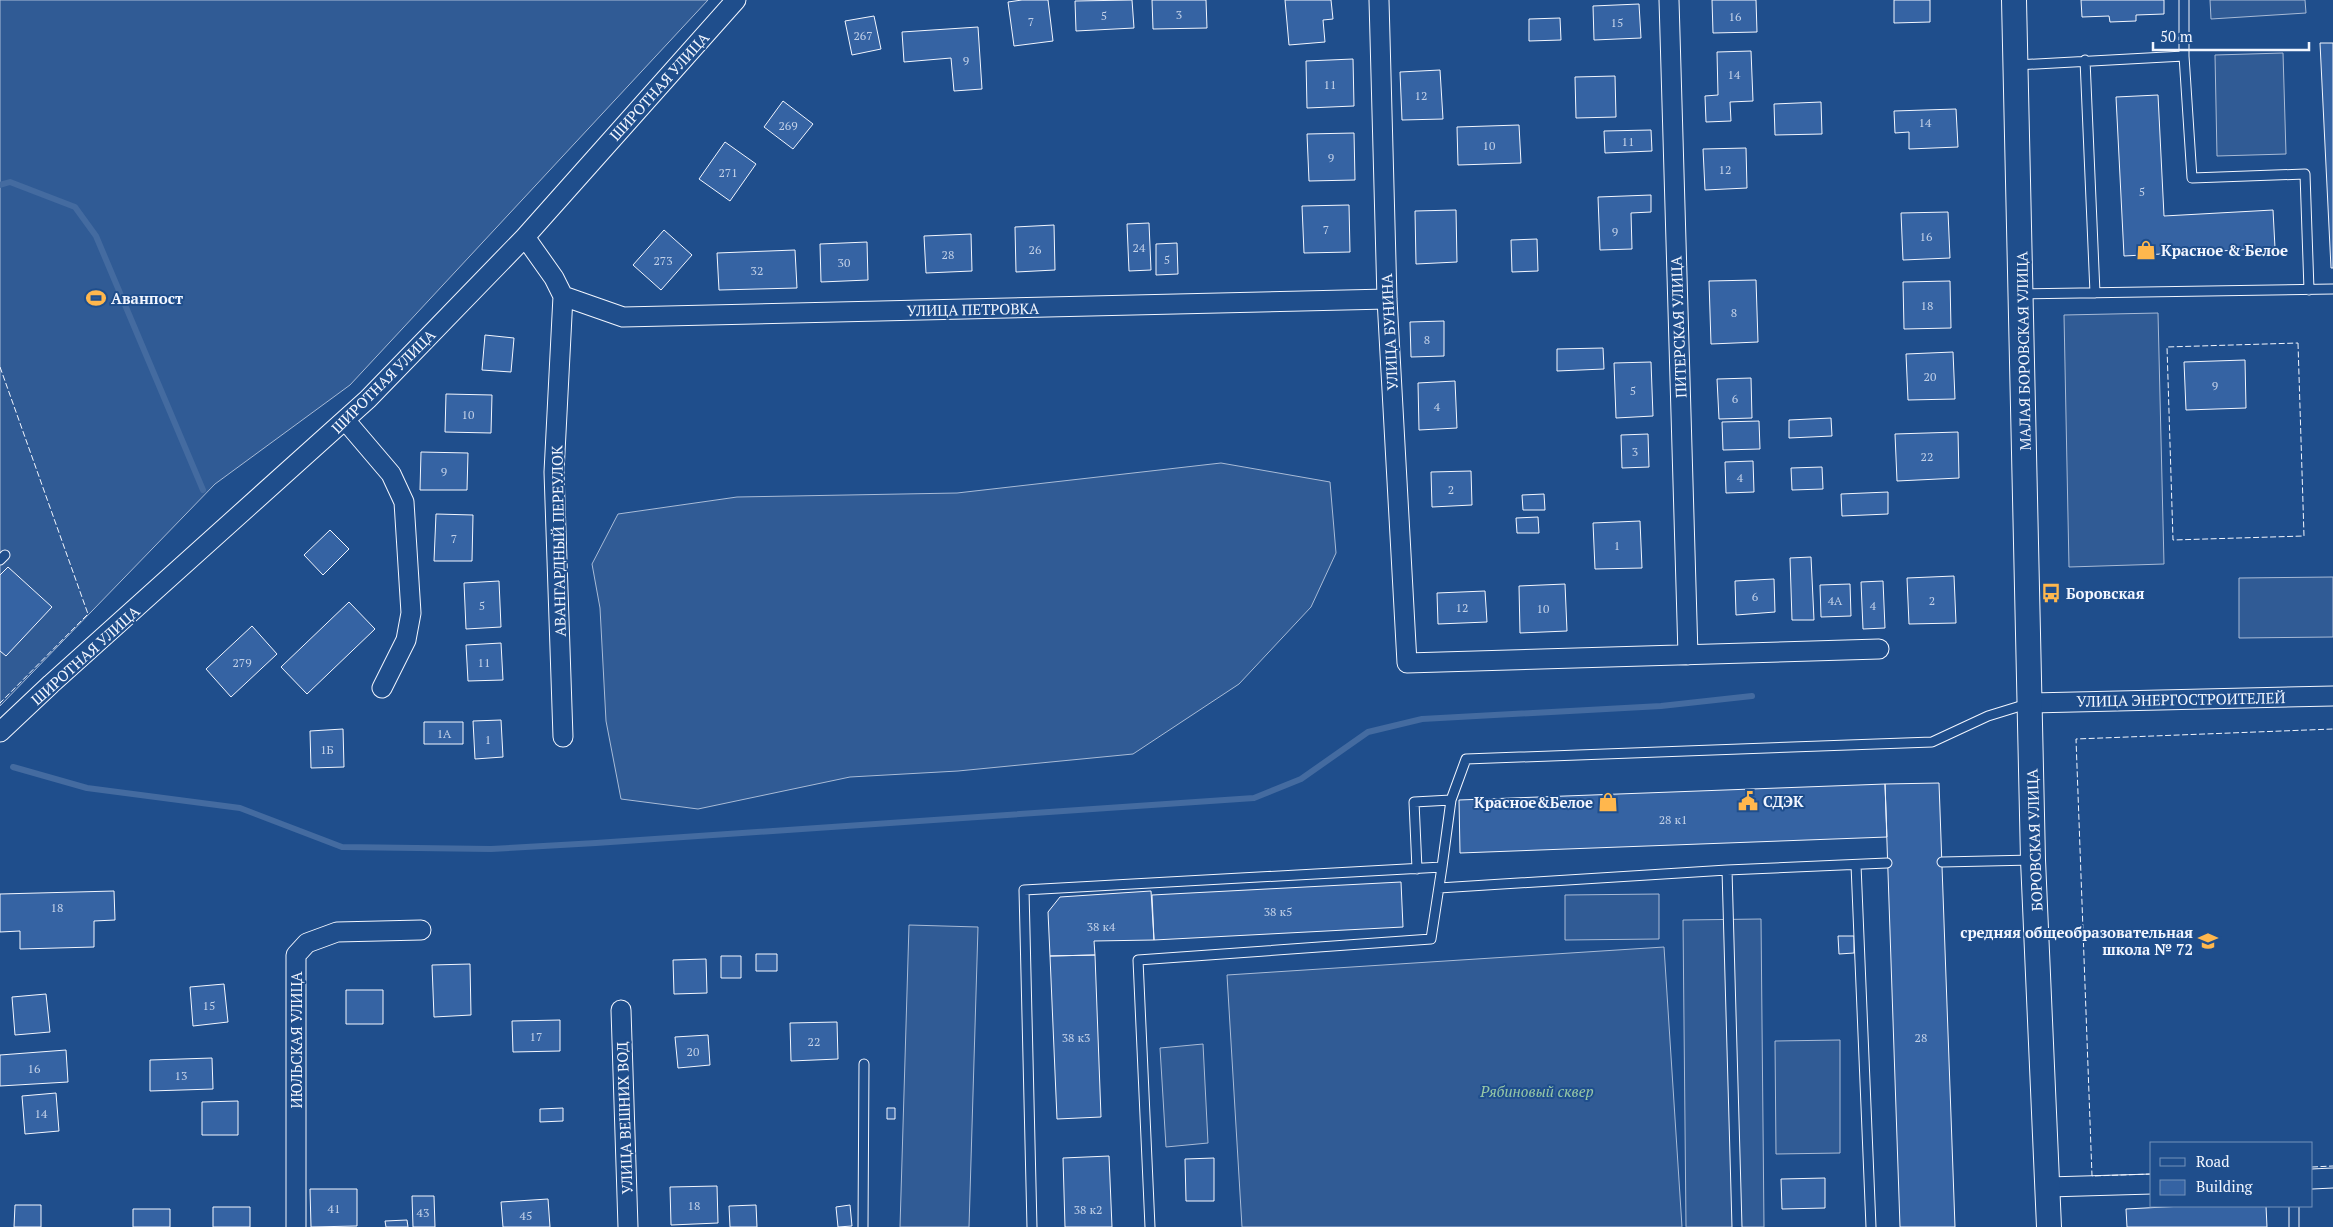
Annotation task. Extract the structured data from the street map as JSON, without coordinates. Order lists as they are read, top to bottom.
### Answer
{
  "streets": {
    "street": [
      "ШИРОТНАЯ УЛИЦА",
      "УЛИЦА ПЕТРОВКА",
      "ПИТЕРСКАЯ УЛИЦА",
      "УЛИЦА БУНИНА",
      "МАЛАЯ БОРОВСКАЯ УЛИЦА",
      "АВАНГАРДНЫЙ ПЕРЕУЛОК",
      "УЛИЦА ЭНЕРГОСТРОИТЕЛЕЙ",
      "БОРОВСКАЯ УЛИЦА",
      "ИЮЛЬСКАЯ УЛИЦА",
      "УЛИЦА ВЕШНИХ ВОД"
    ]
  },
  "crossings": [
    ["УЛИЦА ПЕТРОВКА", "УЛИЦА БУНИНА"],
    ["УЛИЦА ПЕТРОВКА", "АВАНГАРДНЫЙ ПЕРЕУЛОК"],
    ["ПИТЕРСКАЯ УЛИЦА", "УЛИЦА БУНИНА"],
    ["МАЛАЯ БОРОВСКАЯ УЛИЦА", "УЛИЦА ЭНЕРГОСТРОИТЕЛЕЙ"],
    ["МАЛАЯ БОРОВСКАЯ УЛИЦА", "БОРОВСКАЯ УЛИЦА"],
    ["УЛИЦА ЭНЕРГОСТРОИТЕЛЕЙ", "БОРОВСКАЯ УЛИЦА"]
  ],
  "parks": ["Рябиновый сквер"],
  "places": {
    "shop": ["Красное & Белое", "Красное&Белое"],
    "sports": ["Аванпост"],
    "bus stop": ["Боровская"],
    "public building": ["СДЭК"],
    "school or university": ["средняя общеобразовательная школа № 72"]
  },
  "house_numbers": [
    "3",
    "5",
    "16",
    "7",
    "15",
    "267",
    "9",
    "14",
    "11",
    "12",
    "14",
    "269",
    "11",
    "10",
    "9",
    "12",
    "271",
    "5",
    "7",
    "9",
    "16",
    "24",
    "26",
    "28",
    "5",
    "273",
    "30",
    "32",
    "18",
    "8",
    "8",
    "20",
    "9",
    "5",
    "6",
    "4",
    "10",
    "3",
    "22",
    "9",
    "4",
    "2",
    "7",
    "1",
    "6",
    "4А",
    "2",
    "5",
    "4",
    "12",
    "10",
    "279",
    "11",
    "1А",
    "1",
    "1Б",
    "28 к1",
    "18",
    "38 к5",
    "38 к4",
    "15",
    "17",
    "38 к3",
    "28",
    "22",
    "20",
    "16",
    "13",
    "14",
    "18",
    "41",
    "38 к2",
    "43",
    "45"
  ],
  "legend": ["Road", "Building"],
  "scale_bar": "50 m"
}
